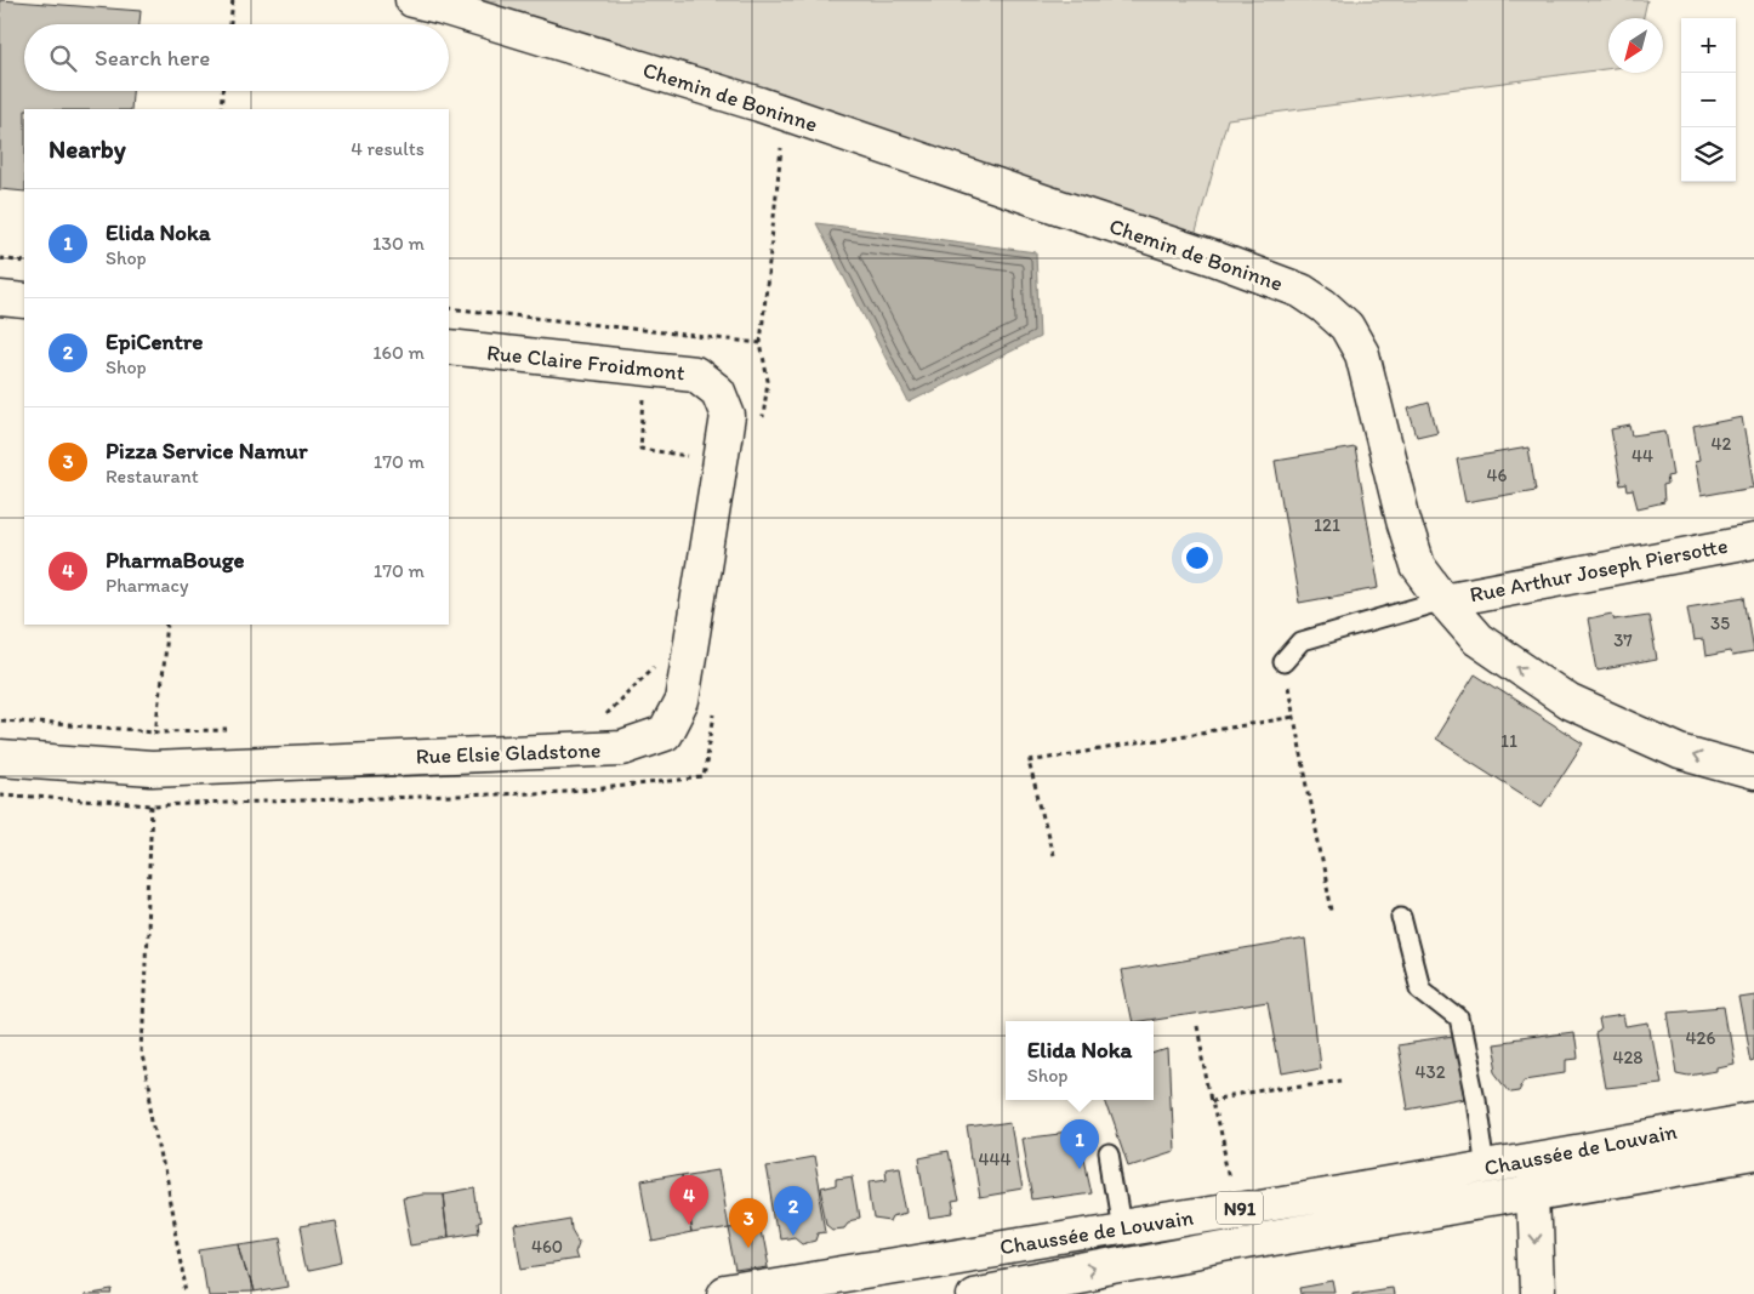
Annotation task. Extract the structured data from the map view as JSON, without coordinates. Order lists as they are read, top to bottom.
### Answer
{
  "streets": {
    "street": [
      "Chemin de Boninne",
      "Rue Claire Froidmont",
      "Rue Arthur Joseph Piersotte",
      "Rue Elsie Gladstone",
      "Chaussée de Louvain",
      "N91"
    ]
  },
  "crossings": [
    ["Chemin de Boninne", "Rue Arthur Joseph Piersotte"],
    ["Rue Claire Froidmont", "Rue Elsie Gladstone"]
  ],
  "house_numbers": [
    "42",
    "44",
    "46",
    "121",
    "35",
    "37",
    "11",
    "426",
    "428",
    "432",
    "444",
    "460"
  ],
  "north": "bottom left",
  "page": {
    "map_buttons": ["+", "−"],
    "search": "Search here",
    "heading": ["Nearby", "4 results"],
    "list": [
      {
        "mark": "1",
        "name": "Elida Noka",
        "note": "Shop",
        "value": "130 m"
      },
      {
        "mark": "2",
        "name": "EpiCentre",
        "note": "Shop",
        "value": "160 m"
      },
      {
        "mark": "3",
        "name": "Pizza Service Namur",
        "note": "Restaurant",
        "value": "170 m"
      },
      {
        "mark": "4",
        "name": "PharmaBouge",
        "note": "Pharmacy",
        "value": "170 m"
      }
    ],
    "popup": ["Elida Noka", "Shop"],
    "pins": [
      "1",
      "4",
      "2",
      "3"
    ]
  }
}
